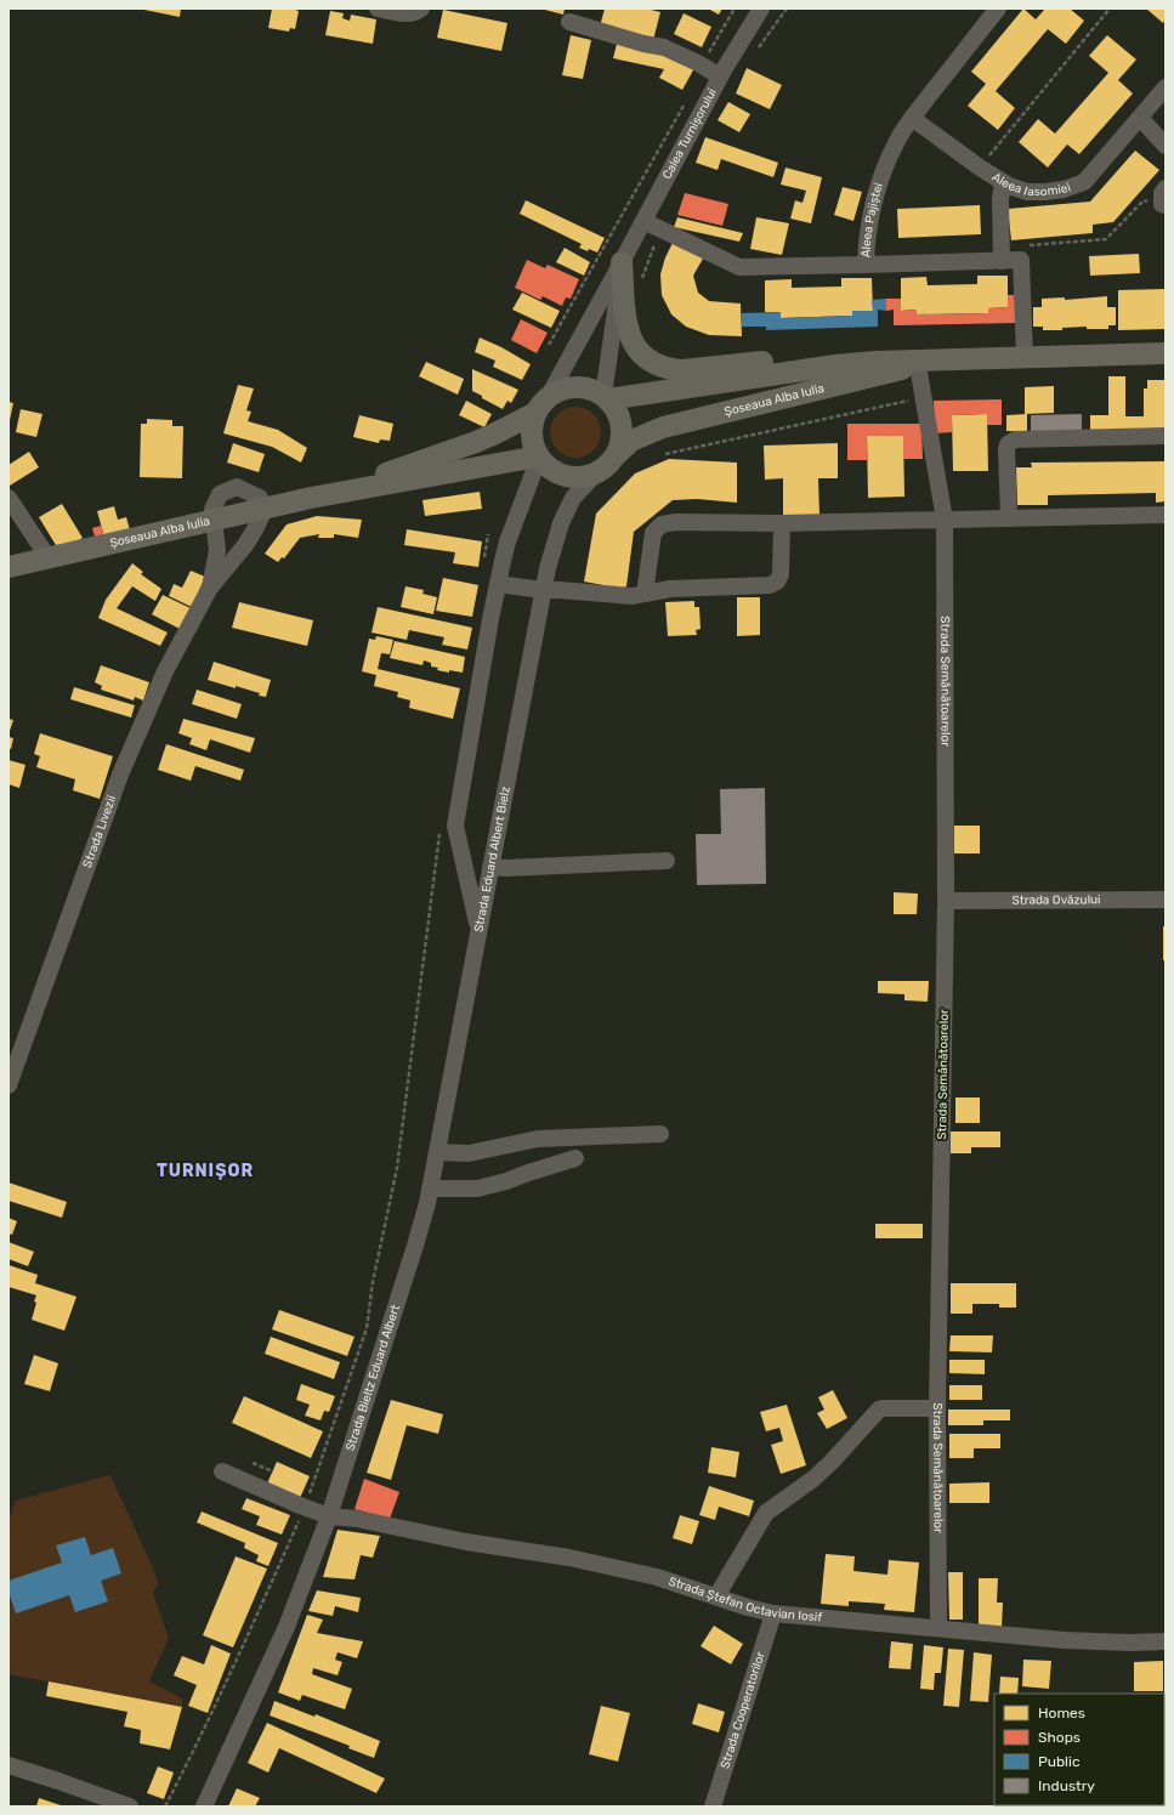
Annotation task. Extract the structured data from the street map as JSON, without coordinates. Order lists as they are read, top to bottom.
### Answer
{
  "streets": {
    "main road": ["Șoseaua Alba Iulia"],
    "street": [
      "Calea Turnișorului",
      "Aleea Iasomiei",
      "Aleea Pajiștei",
      "Strada Semănătoarelor",
      "Strada Livezii",
      "Strada Eduard Albert Bielz",
      "Strada Ovăzului",
      "Strada Bieltz Eduard Albert",
      "Strada Ștefan Octavian Iosif",
      "Strada Cooperatorilor"
    ]
  },
  "crossings": [
    ["Calea Turnișorului", "Aleea Pajiștei"],
    ["Calea Turnișorului", "Șoseaua Alba Iulia"],
    ["Calea Turnișorului", "Strada Eduard Albert Bielz"],
    ["Aleea Iasomiei", "Aleea Pajiștei"],
    ["Șoseaua Alba Iulia", "Strada Semănătoarelor"],
    ["Șoseaua Alba Iulia", "Strada Livezii"],
    ["Șoseaua Alba Iulia", "Strada Eduard Albert Bielz"],
    ["Strada Semănătoarelor", "Strada Ovăzului"],
    ["Strada Semănătoarelor", "Strada Ștefan Octavian Iosif"],
    ["Strada Eduard Albert Bielz", "Strada Bieltz Eduard Albert"],
    ["Strada Bieltz Eduard Albert", "Strada Ștefan Octavian Iosif"],
    ["Strada Ștefan Octavian Iosif", "Strada Cooperatorilor"]
  ],
  "districts": ["TURNIȘOR"],
  "legend": [
    "Homes",
    "Shops",
    "Public",
    "Industry"
  ]
}
